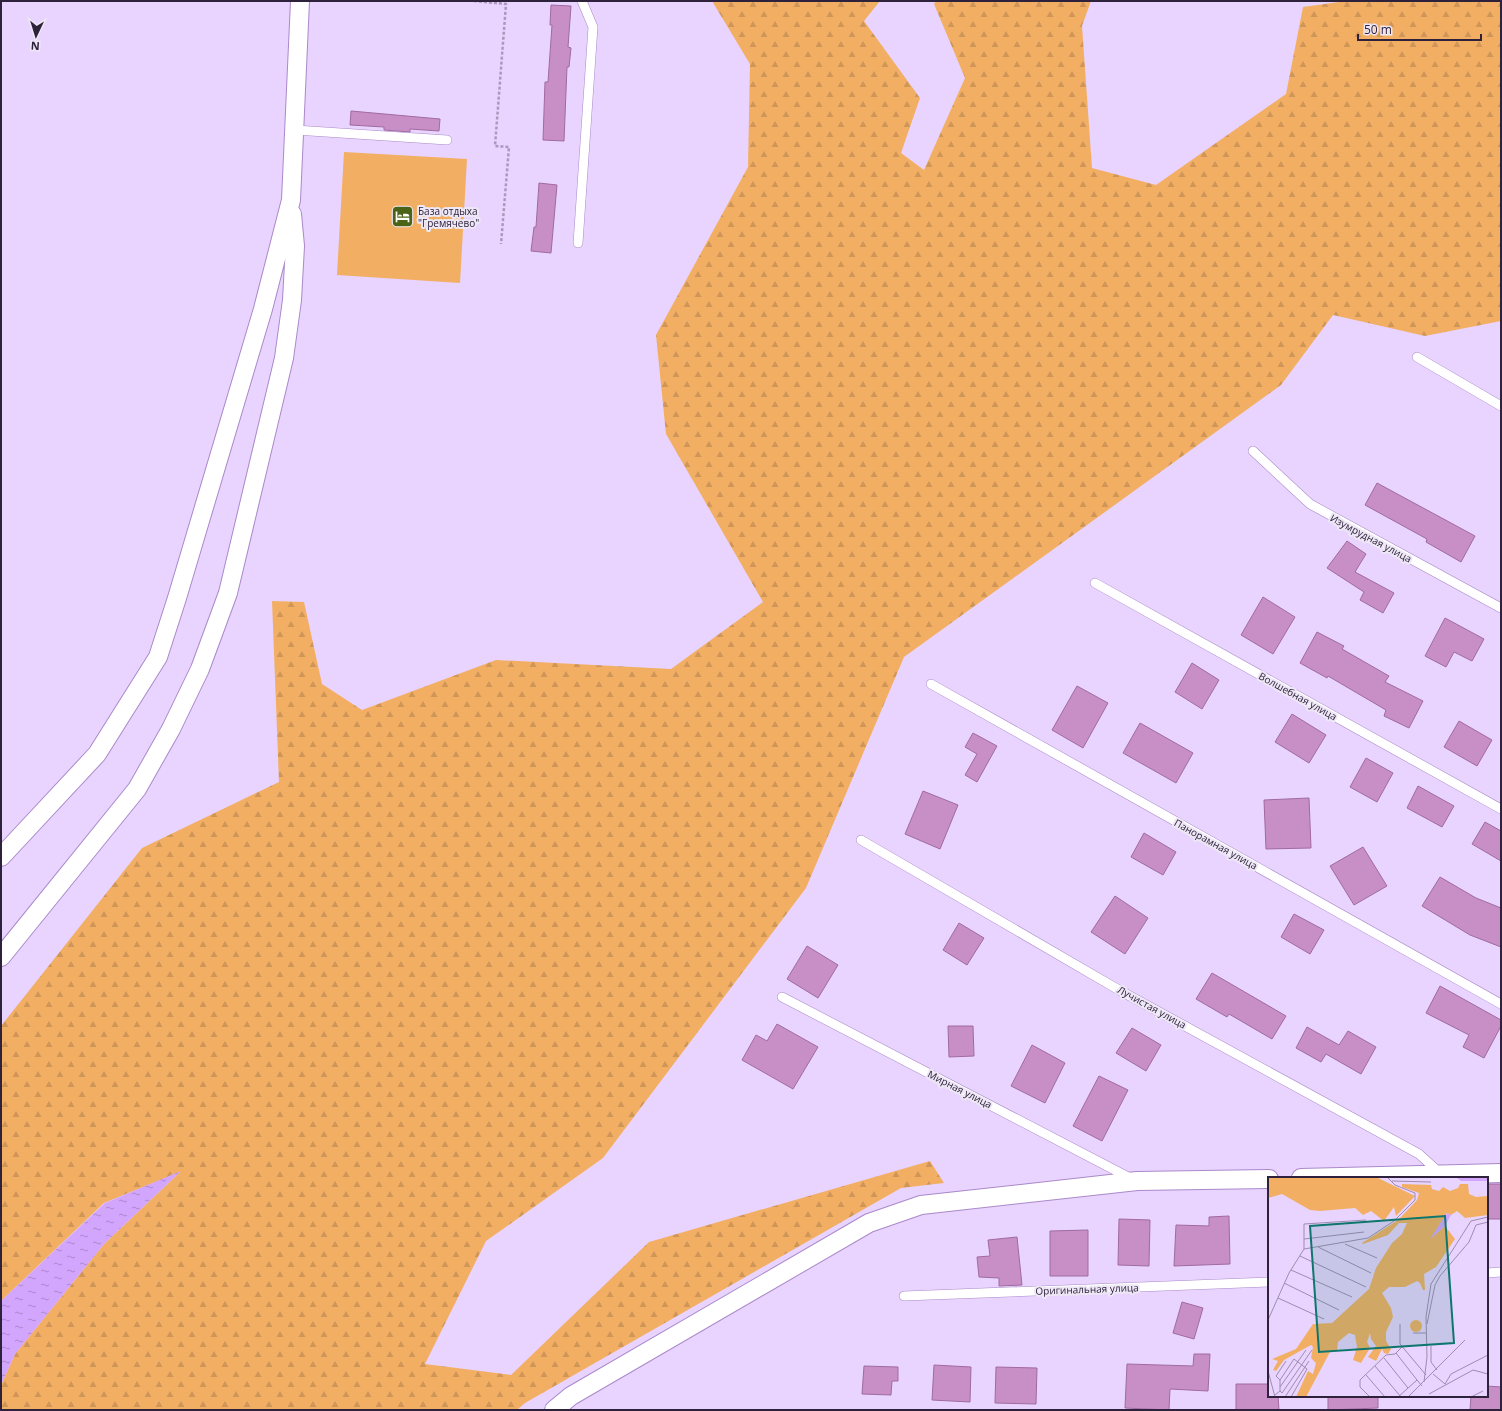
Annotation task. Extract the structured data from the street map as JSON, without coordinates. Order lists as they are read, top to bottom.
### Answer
{
  "streets": {
    "lane": [
      "Изумрудная улица",
      "Волшебная улица",
      "Панорамная улица",
      "Лучистая улица",
      "Мирная улица",
      "Оригинальная улица"
    ]
  },
  "places": {
    "hotel": ["База отдыха \"Гремячево\""]
  },
  "scale_bar": "50 m",
  "north": "bottom"
}
